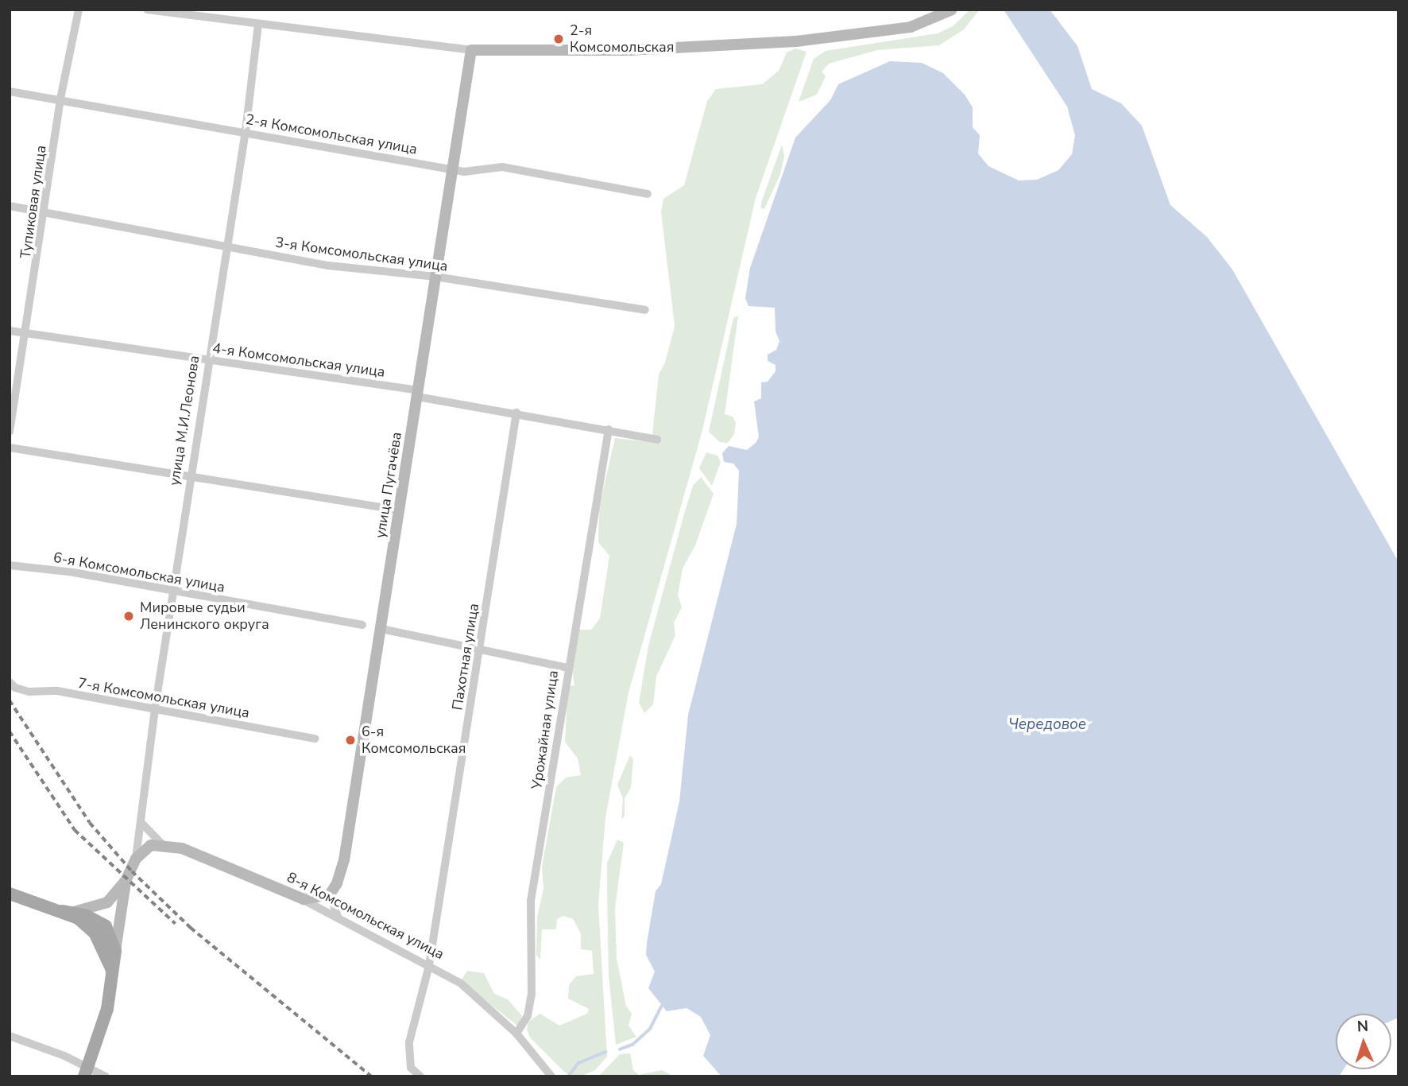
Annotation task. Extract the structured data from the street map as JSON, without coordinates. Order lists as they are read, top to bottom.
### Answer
{
  "streets": {
    "main road": ["улица М.И.Леонова", "улица Пугачёва", "8-я Комсомольская улица"],
    "street": [
      "2-я Комсомольская улица",
      "Тупиковая улица",
      "3-я Комсомольская улица",
      "4-я Комсомольская улица",
      "6-я Комсомольская улица",
      "Пахотная улица",
      "7-я Комсомольская улица",
      "Урожайная улица"
    ]
  },
  "crossings": [
    ["2-я Комсомольская улица", "Тупиковая улица"],
    ["2-я Комсомольская улица", "улица М.И.Леонова"],
    ["2-я Комсомольская улица", "улица Пугачёва"],
    ["Тупиковая улица", "3-я Комсомольская улица"],
    ["Тупиковая улица", "4-я Комсомольская улица"],
    ["3-я Комсомольская улица", "улица М.И.Леонова"],
    ["3-я Комсомольская улица", "улица Пугачёва"],
    ["4-я Комсомольская улица", "улица М.И.Леонова"],
    ["4-я Комсомольская улица", "улица Пугачёва"],
    ["4-я Комсомольская улица", "Пахотная улица"],
    ["4-я Комсомольская улица", "Урожайная улица"],
    ["улица М.И.Леонова", "6-я Комсомольская улица"],
    ["улица М.И.Леонова", "7-я Комсомольская улица"],
    ["Пахотная улица", "8-я Комсомольская улица"],
    ["Урожайная улица", "8-я Комсомольская улица"]
  ],
  "water": ["Чередовое"],
  "places": ["2-я Комсомольская", "Мировые судьи Ленинского округа", "6-я Комсомольская"],
  "north": "top"
}
